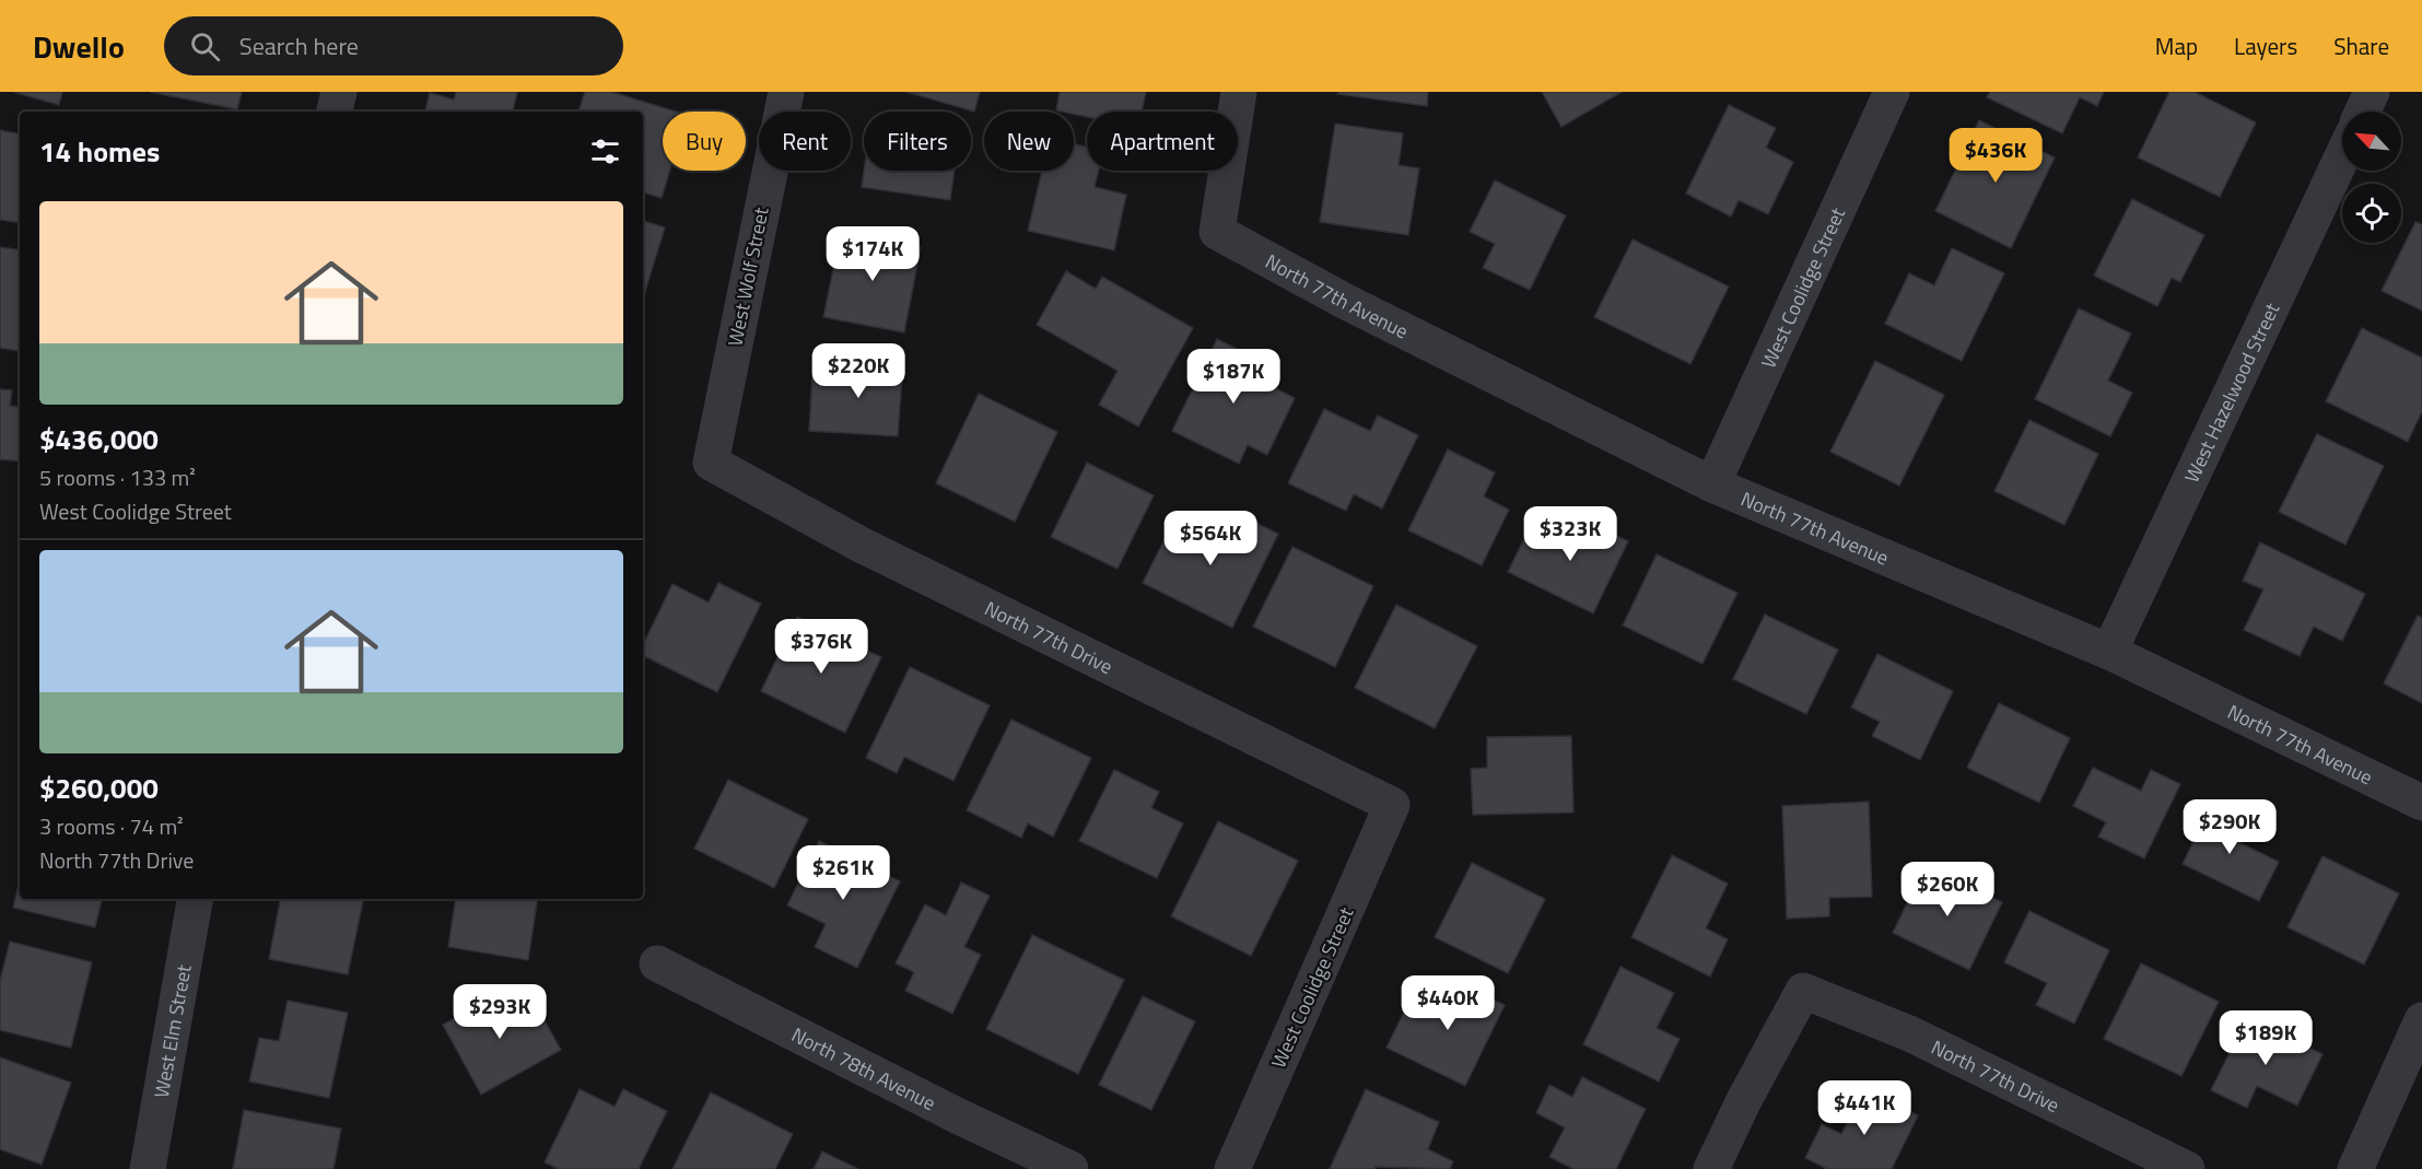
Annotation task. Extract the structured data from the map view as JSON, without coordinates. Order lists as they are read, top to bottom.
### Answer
{
  "streets": {
    "street": [
      "West Wolf Street",
      "West Coolidge Street",
      "North 77th Avenue",
      "West Hazelwood Street",
      "North 77th Drive",
      "West Elm Street",
      "North 78th Avenue"
    ]
  },
  "crossings": [
    ["West Wolf Street", "North 77th Drive"],
    ["West Coolidge Street", "North 77th Avenue"],
    ["West Coolidge Street", "North 77th Drive"],
    ["North 77th Avenue", "West Hazelwood Street"]
  ],
  "north": "top left",
  "page": {
    "header": "Dwello",
    "search": "Search here",
    "nav": ["Map", "Layers", "Share"],
    "chip": [
      "Buy",
      "Rent",
      "Filters",
      "New",
      "Apartment"
    ],
    "heading": "14 homes",
    "price": [
      "$436K",
      "$174K",
      "$220K",
      "$187K",
      "$323K",
      "$564K",
      "$376K",
      "$290K",
      "$261K",
      "$260K",
      "$440K",
      "$293K",
      "$189K",
      "$441K"
    ],
    "list": [
      {
        "name": "$436,000",
        "note": "5 rooms · 133 m² · West Coolidge Street"
      },
      {
        "name": "$260,000",
        "note": "3 rooms · 74 m² · North 77th Drive"
      }
    ]
  }
}
